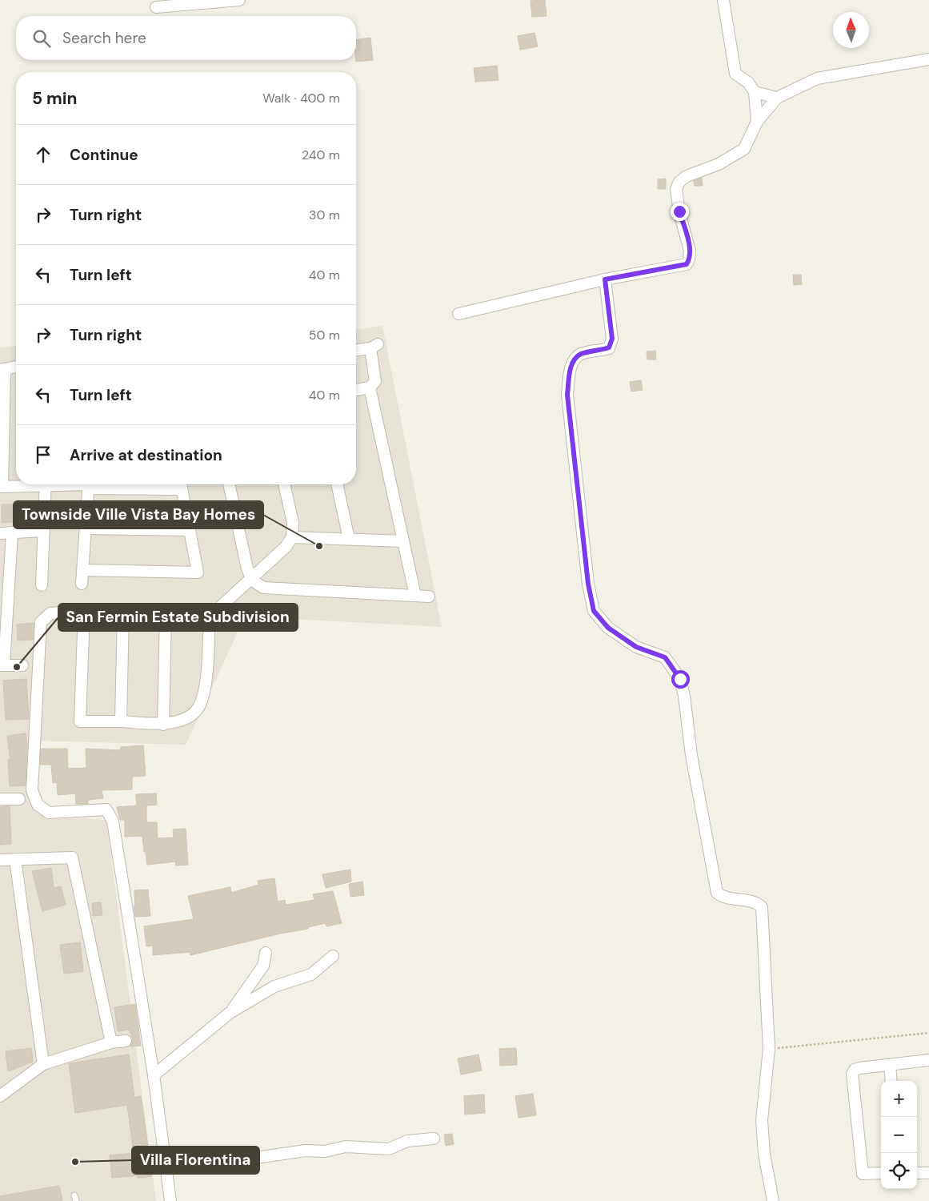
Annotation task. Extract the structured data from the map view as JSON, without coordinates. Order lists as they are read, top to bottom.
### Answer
{
  "places": ["Townside Ville Vista Bay Homes", "San Fermin Estate Subdivision", "Villa Florentina"],
  "north": "top",
  "page": {
    "search": "Search here",
    "heading": ["5 min", "Walk · 400 m"],
    "list": [
      ["Continue", "240 m"],
      ["Turn right", "30 m"],
      ["Turn left", "40 m"],
      ["Turn right", "50 m"],
      ["Turn left", "40 m"],
      "Arrive at destination"
    ],
    "map_buttons": ["+", "−"]
  }
}
